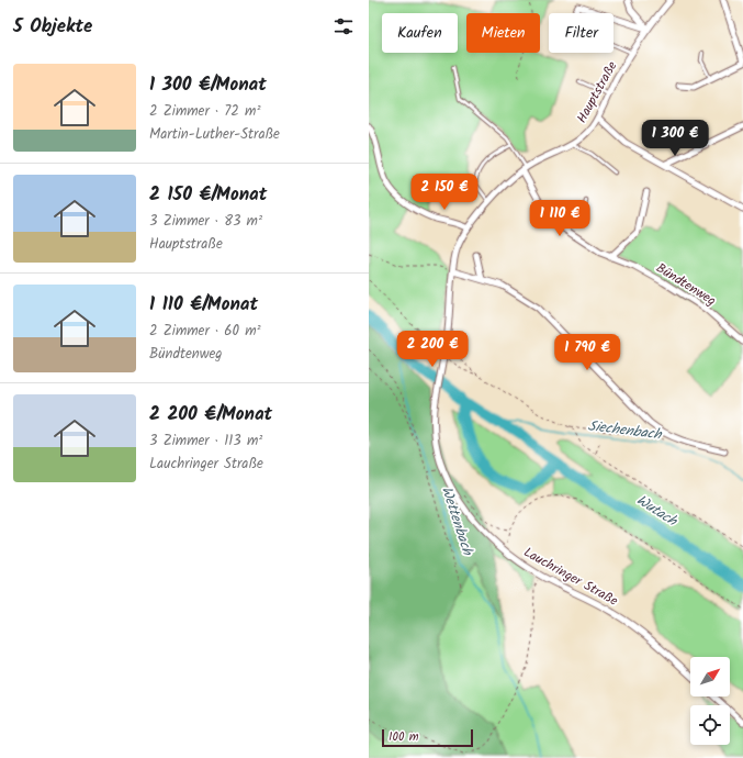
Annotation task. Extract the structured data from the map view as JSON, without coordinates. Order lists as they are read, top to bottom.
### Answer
{
  "streets": {
    "street": ["Hauptstraße", "Bündtenweg", "Lauchringer Straße"]
  },
  "crossings": [
    ["Hauptstraße", "Bündtenweg"],
    ["Hauptstraße", "Lauchringer Straße"]
  ],
  "water": ["Siechenbach", "Wutach", "Wettenbach"],
  "scale_bar": "100 m",
  "north": "top right",
  "page": {
    "heading": "5 Objekte",
    "chip": ["Kaufen", "Mieten", "Filter"],
    "list": [
      {
        "name": "1 300 €/Monat",
        "note": "2 Zimmer · 72 m² · Martin-Luther-Straße"
      },
      {
        "name": "2 150 €/Monat",
        "note": "3 Zimmer · 83 m² · Hauptstraße"
      },
      {
        "name": "1 110 €/Monat",
        "note": "2 Zimmer · 60 m² · Bündtenweg"
      },
      {
        "name": "2 200 €/Monat",
        "note": "3 Zimmer · 113 m² · Lauchringer Straße"
      }
    ],
    "price": [
      "1 300 €",
      "2 150 €",
      "1 110 €",
      "2 200 €",
      "1 790 €"
    ],
    "scale": "100 m"
  }
}
